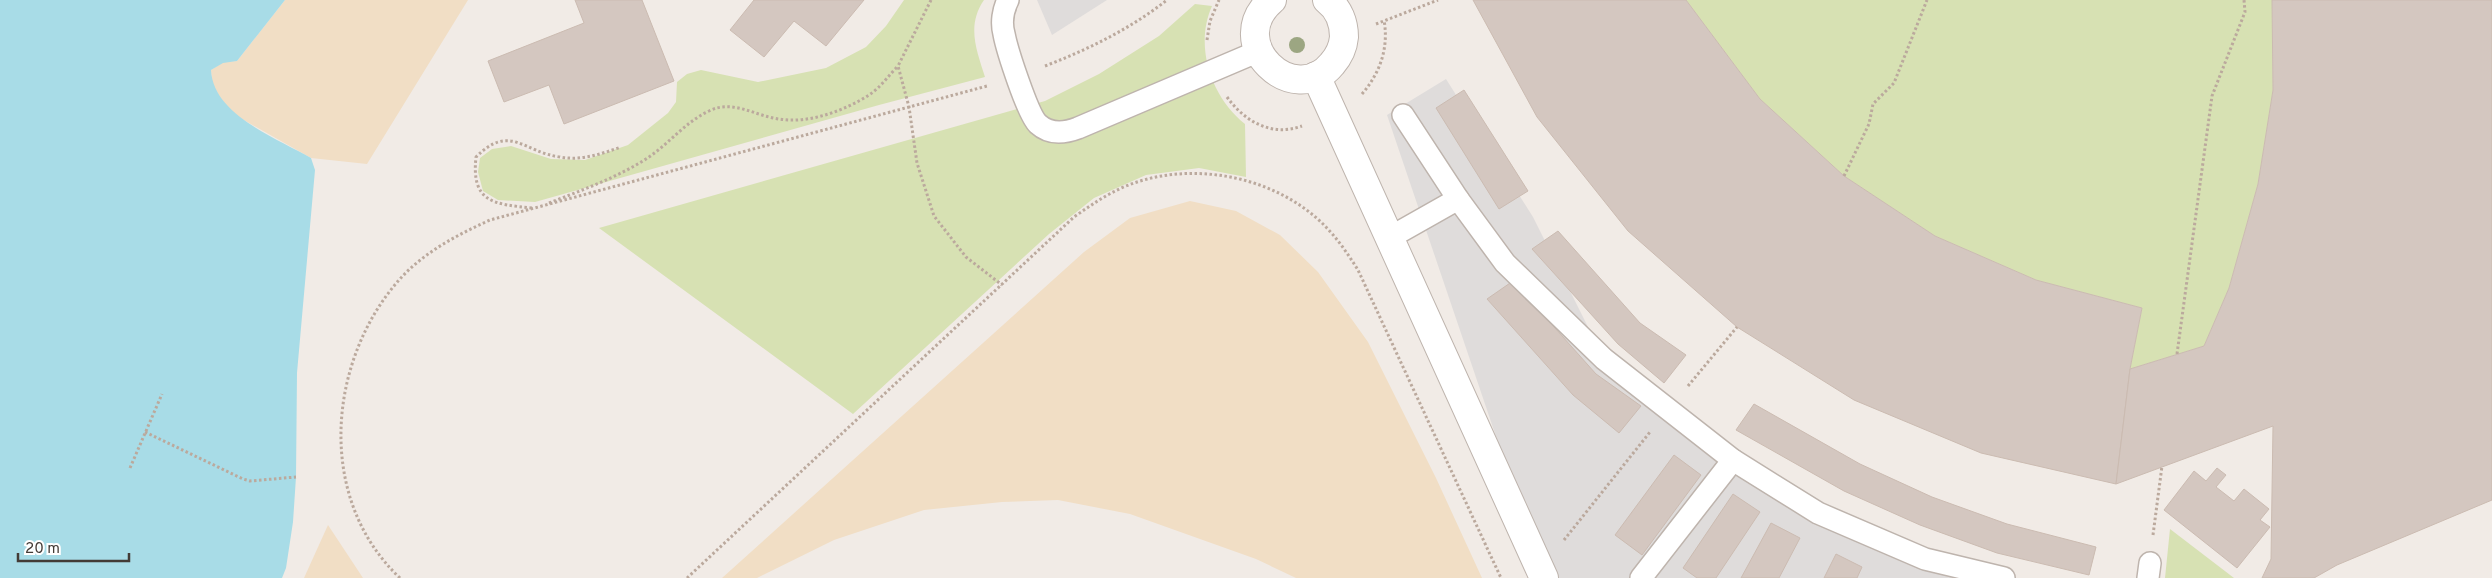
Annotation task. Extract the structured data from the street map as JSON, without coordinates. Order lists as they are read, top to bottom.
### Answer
{
  "scale_bar": "20 m"
}
